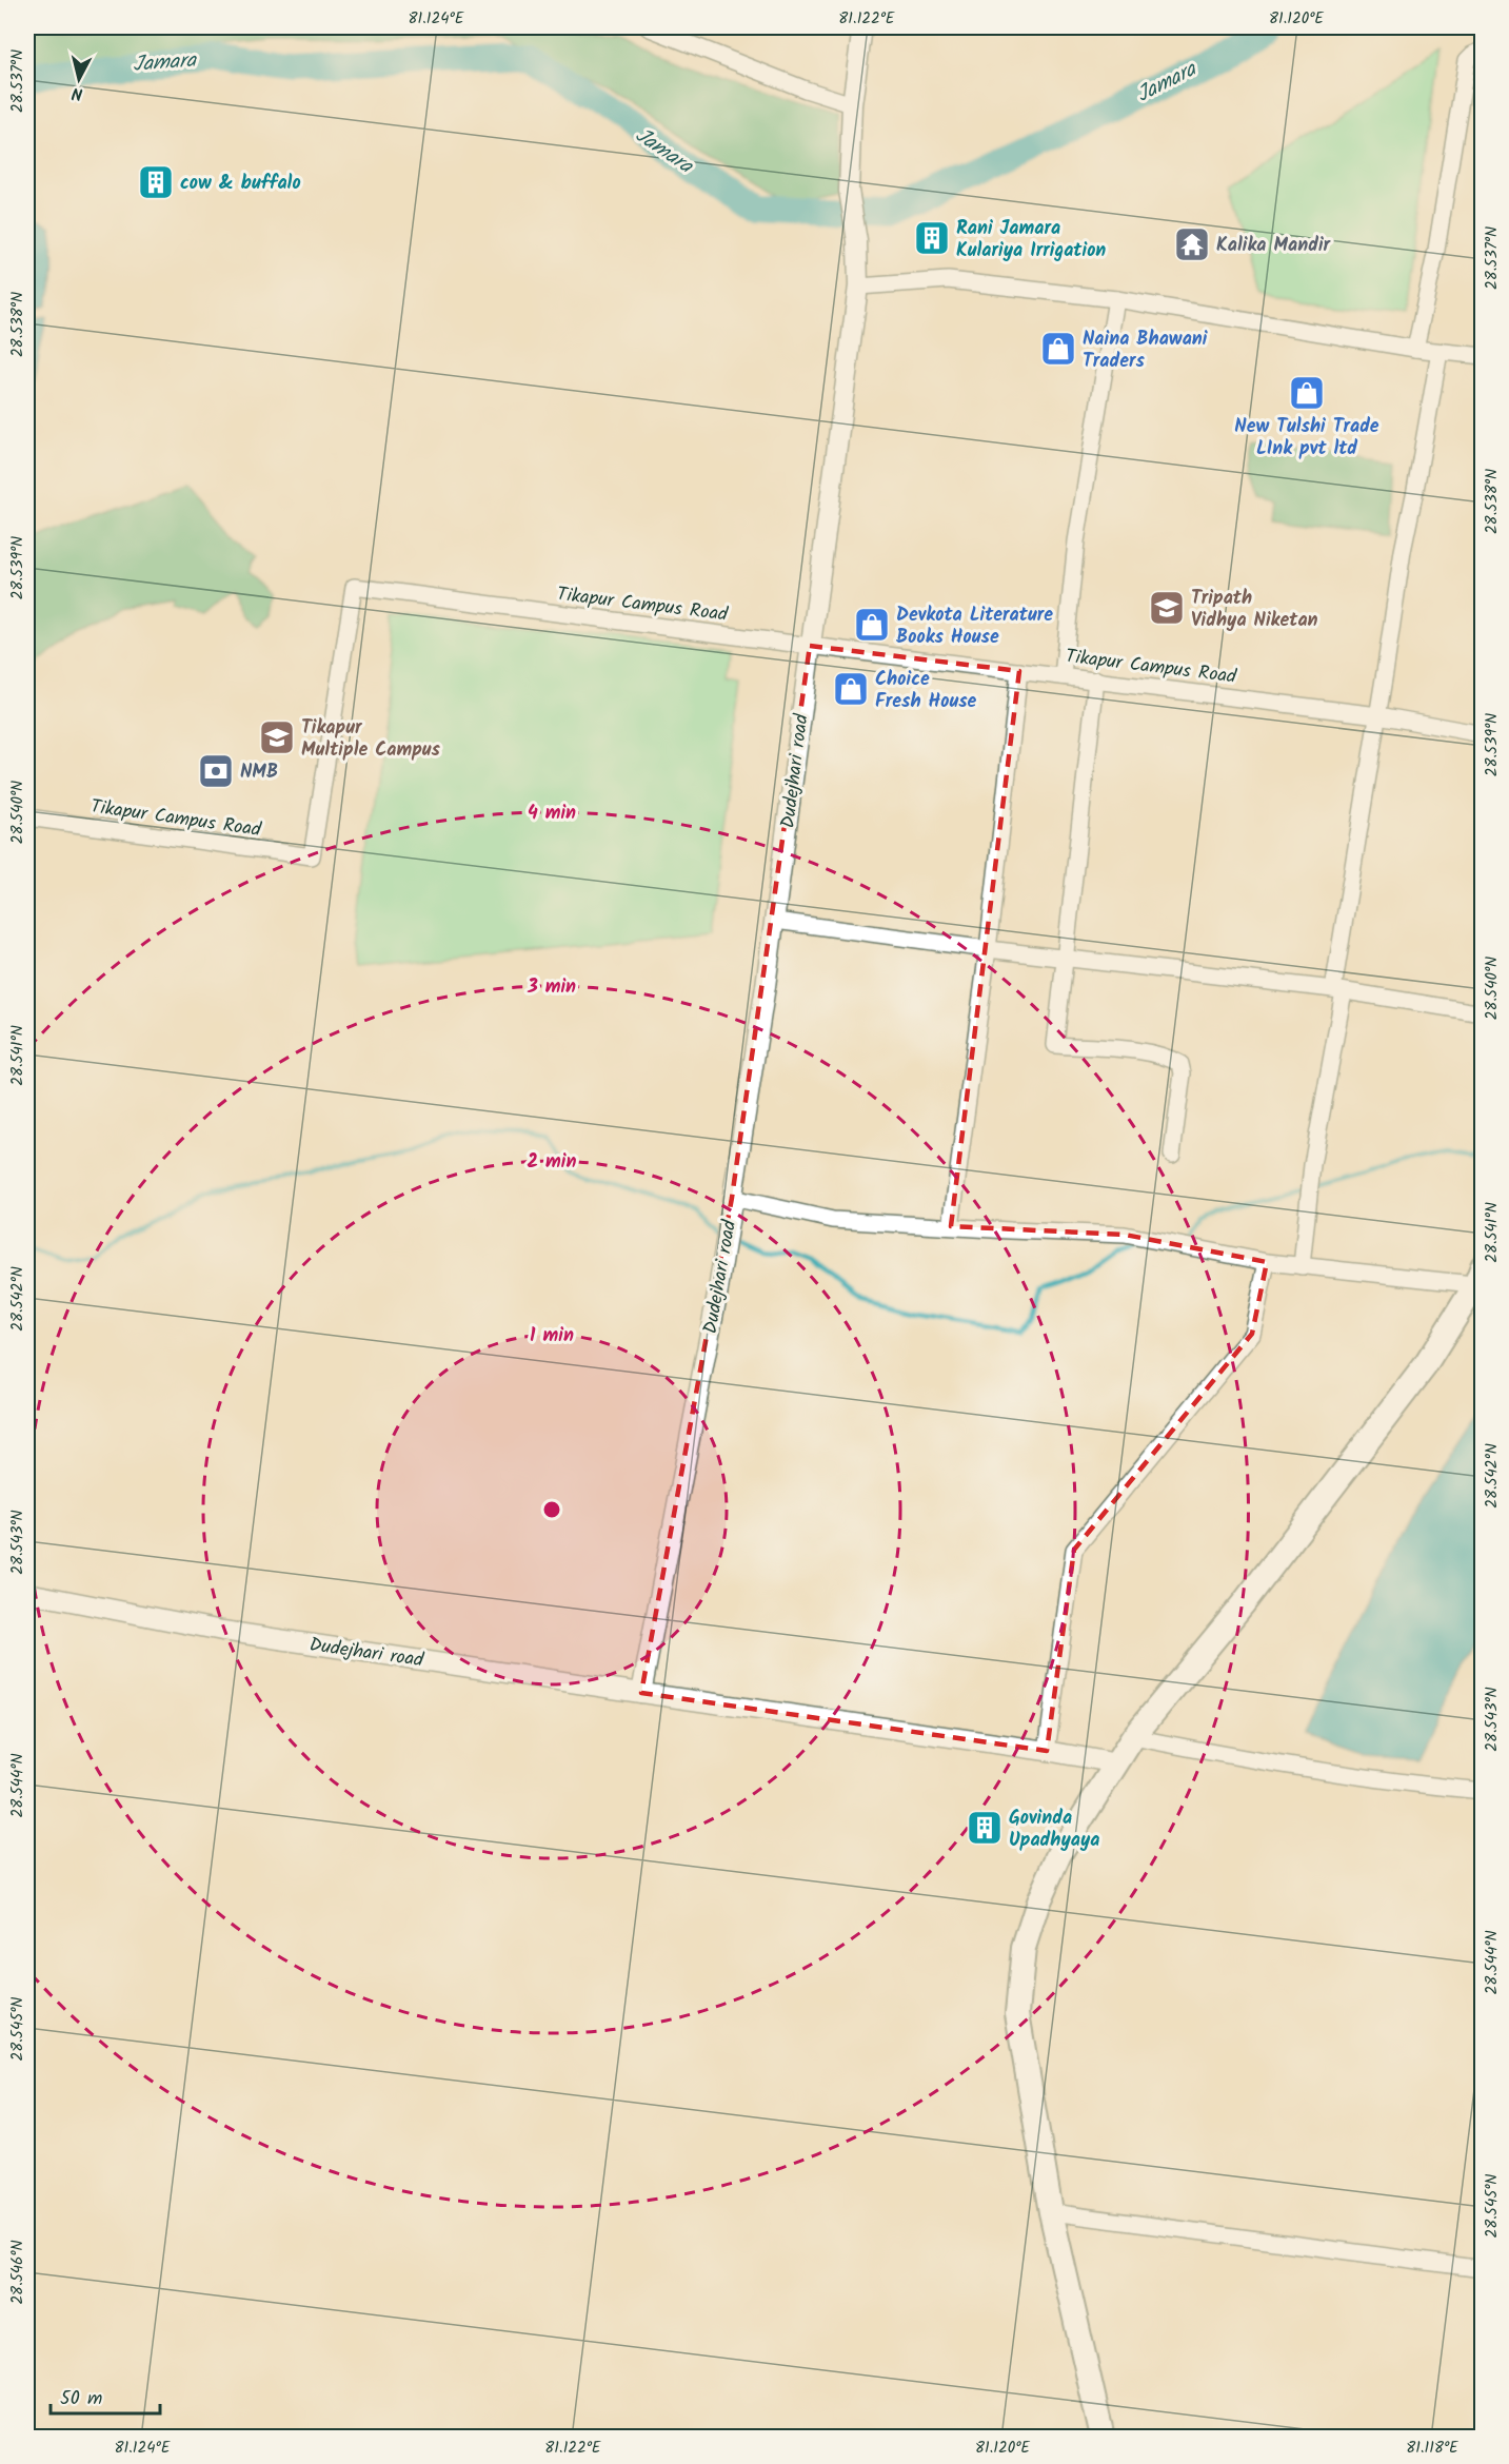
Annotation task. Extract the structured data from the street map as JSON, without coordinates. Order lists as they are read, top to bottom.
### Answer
{
  "streets": {
    "street": ["Tikapur Campus Road", "Dudejhari road"]
  },
  "crossings": [
    ["Tikapur Campus Road", "Dudejhari road"]
  ],
  "water": ["Jamara"],
  "places": {
    "building": ["cow & buffalo", "Rani Jamara Kulariya Irrigation", "Govinda Upadhyaya"],
    "temple": ["Kalika Mandir"],
    "shop": [
      "Naina Bhawani Traders",
      "New Tulshi Trade LInk pvt ltd",
      "Devkota Literature Books House",
      "Choice Fresh House"
    ],
    "school or university": ["Tripath Vidhya Niketan", "Tikapur Multiple Campus"],
    "bank": ["NMB"]
  },
  "scale_bar": "50 m",
  "north": "bottom",
  "coordinates": [
    "81.124°E",
    "81.122°E",
    "81.120°E",
    "28.537°N",
    "28.538°N",
    "28.539°N",
    "28.540°N",
    "28.541°N",
    "28.542°N",
    "28.543°N",
    "28.544°N",
    "28.545°N",
    "28.546°N",
    "81.118°E"
  ],
  "rings": [
    "4 min",
    "3 min",
    "2 min",
    "1 min"
  ]
}
